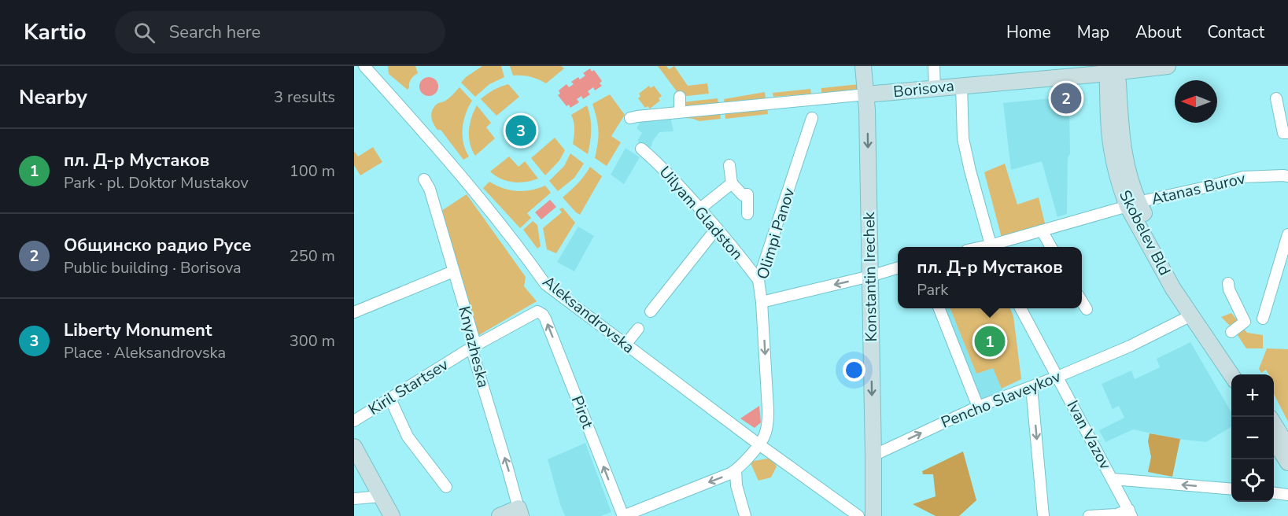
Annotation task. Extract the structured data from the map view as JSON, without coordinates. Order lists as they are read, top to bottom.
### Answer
{
  "streets": {
    "main road": ["Borisova", "Skobelev Bld", "Konstantin Irechek"],
    "street": [
      "Atanas Burov",
      "Uilyam Gladston",
      "Olimpi Panov",
      "Aleksandrovska",
      "Knyazheska",
      "Kiril Startsev",
      "Pencho Slaveykov",
      "Pirot",
      "Ivan Vazov"
    ]
  },
  "crossings": [
    ["Borisova", "Skobelev Bld"],
    ["Borisova", "Konstantin Irechek"],
    ["Atanas Burov", "Skobelev Bld"],
    ["Uilyam Gladston", "Olimpi Panov"],
    ["Skobelev Bld", "Pencho Slaveykov"],
    ["Olimpi Panov", "Aleksandrovska"],
    ["Konstantin Irechek", "Pencho Slaveykov"],
    ["Knyazheska", "Kiril Startsev"],
    ["Kiril Startsev", "Pirot"],
    ["Pencho Slaveykov", "Ivan Vazov"]
  ],
  "one_way": ["Olimpi Panov", "Konstantin Irechek", "Pirot"],
  "north": "left",
  "page": {
    "header": "Kartio",
    "search": "Search here",
    "nav": [
      "Home",
      "Map",
      "About",
      "Contact"
    ],
    "heading": ["Nearby", "3 results"],
    "pins": ["2", "3", "1"],
    "list": [
      {
        "mark": "1",
        "name": "пл. Д-р Мустаков",
        "note": "Park · pl. Doktor Mustakov",
        "value": "100 m"
      },
      {
        "mark": "2",
        "name": "Общинско радио Русе",
        "note": "Public building · Borisova",
        "value": "250 m"
      },
      {
        "mark": "3",
        "name": "Liberty Monument",
        "note": "Place · Aleksandrovska",
        "value": "300 m"
      }
    ],
    "popup": ["пл. Д-р Мустаков", "Park"],
    "map_buttons": ["+", "−"]
  }
}
